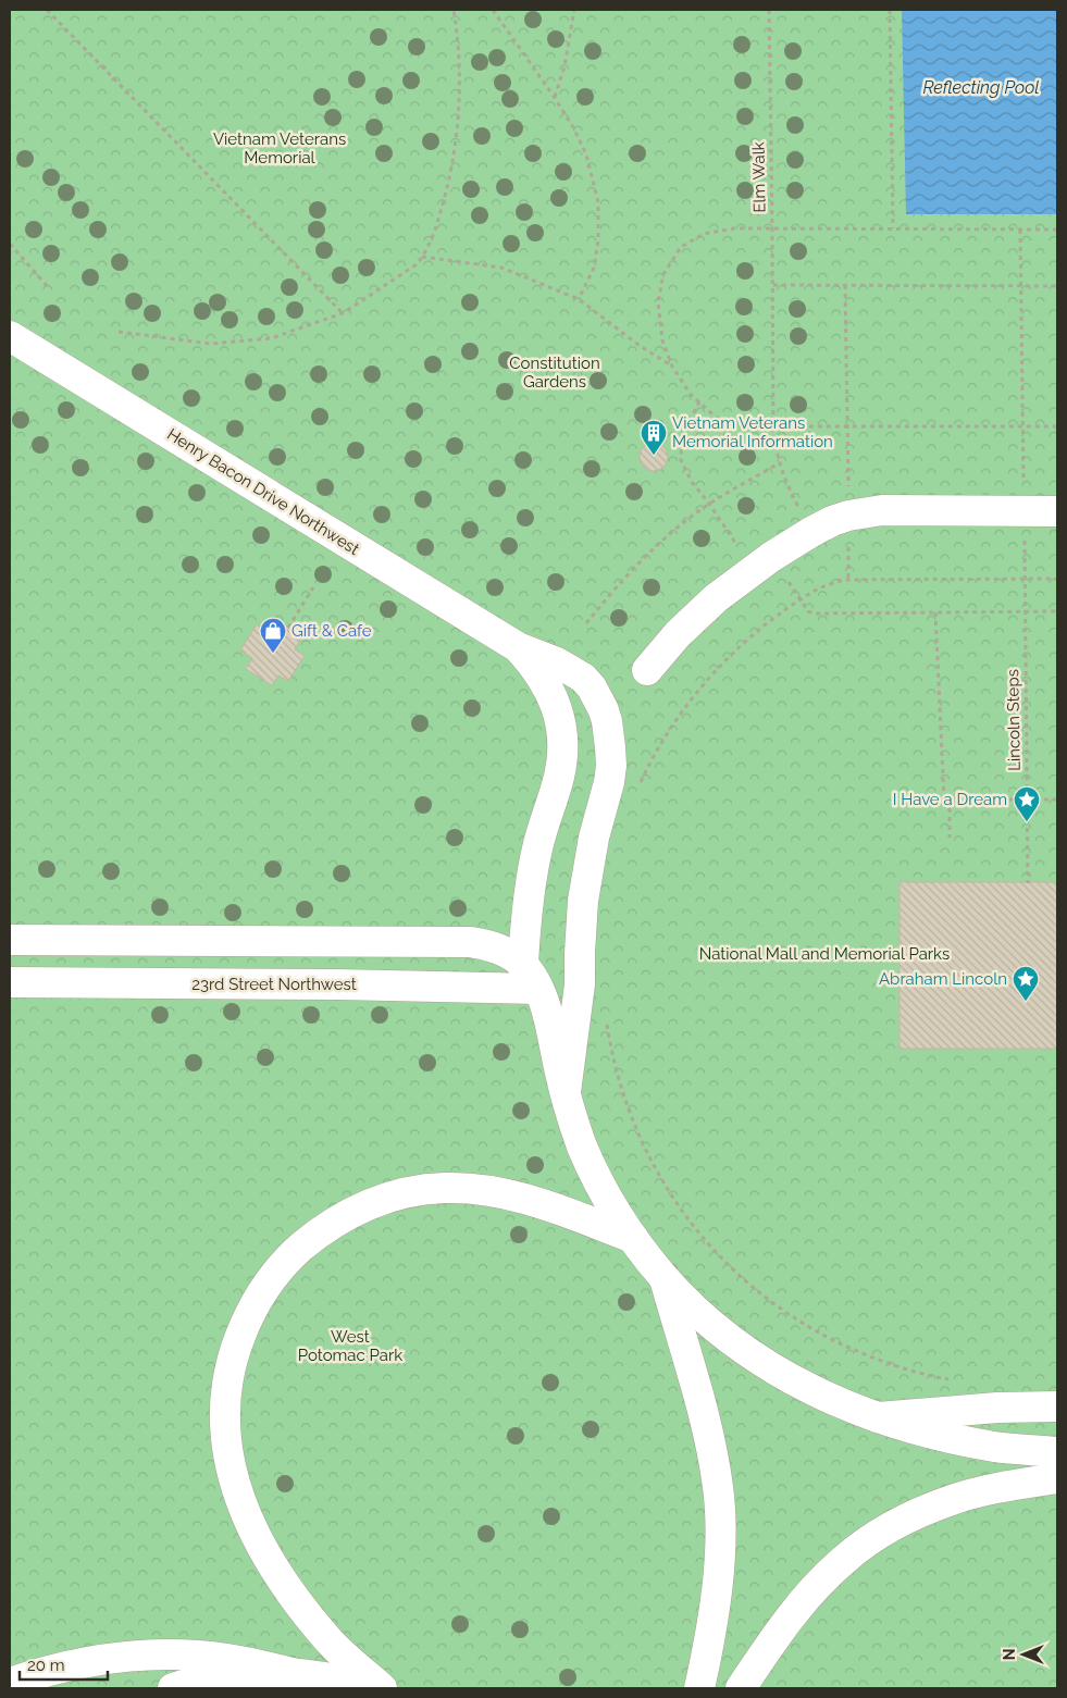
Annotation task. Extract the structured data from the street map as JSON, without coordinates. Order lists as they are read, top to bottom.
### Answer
{
  "streets": {
    "main road": ["Henry Bacon Drive Northwest", "23rd Street Northwest"],
    "path": ["Elm Walk", "Lincoln Steps"]
  },
  "water": ["Reflecting Pool"],
  "parks": [
    "Vietnam Veterans Memorial",
    "Constitution Gardens",
    "National Mall and Memorial Parks",
    "West Potomac Park"
  ],
  "places": {
    "building": ["Vietnam Veterans Memorial Information"],
    "shop": ["Gift & Cafe"],
    "place": ["I Have a Dream", "Abraham Lincoln"]
  },
  "scale_bar": "20 m",
  "north": "left"
}
